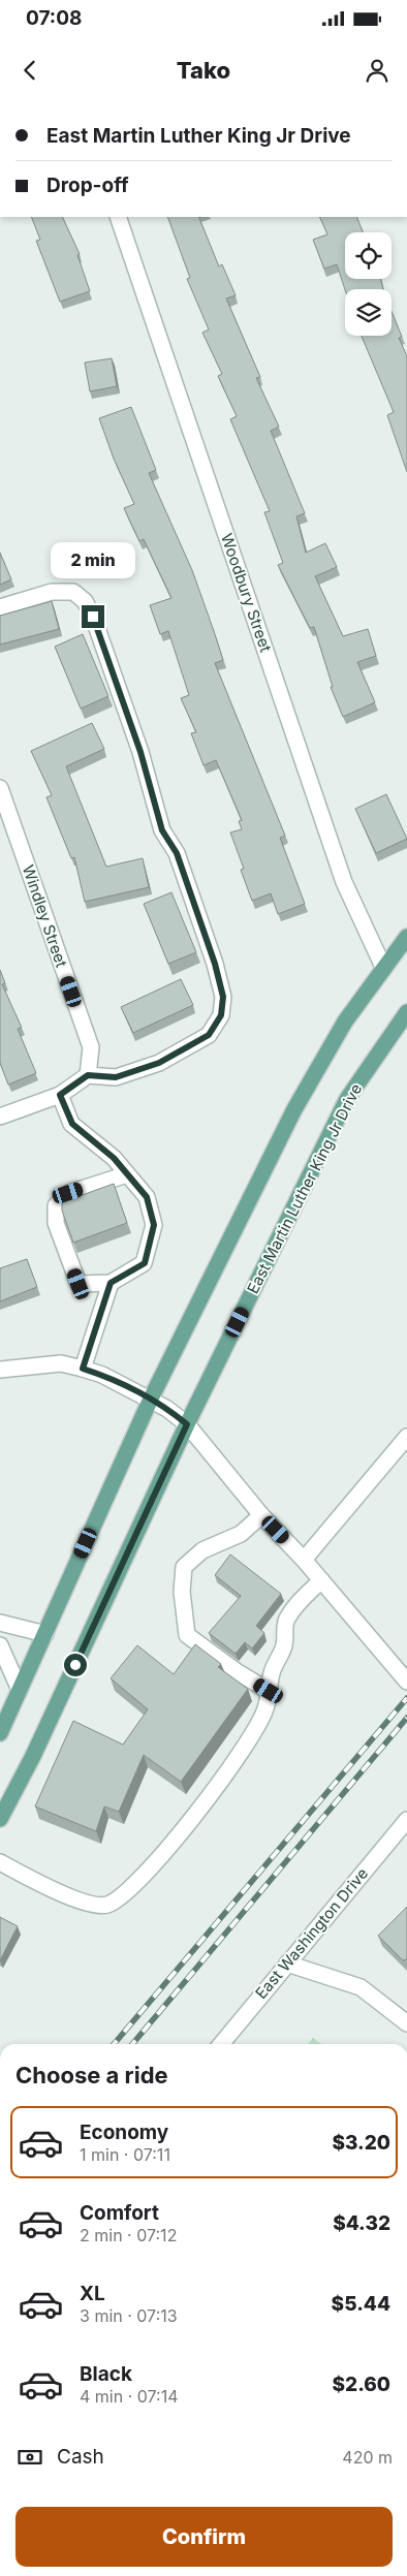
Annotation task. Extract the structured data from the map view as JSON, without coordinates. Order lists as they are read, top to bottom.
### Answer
{
  "streets": {
    "main road": ["East Martin Luther King Jr Drive"],
    "street": ["Woodbury Street", "Windley Street", "East Washington Drive"]
  },
  "page": {
    "status": "07:08",
    "header": "Tako",
    "banner": ["East Martin Luther King Jr Drive", "Drop-off"],
    "bubble": "2 min",
    "heading": "Choose a ride",
    "list": [
      {
        "name": "Economy",
        "note": "1 min · 07:11",
        "value": "$3.20"
      },
      {
        "name": "Comfort",
        "note": "2 min · 07:12",
        "value": "$4.32"
      },
      {
        "name": "XL",
        "note": "3 min · 07:13",
        "value": "$5.44"
      },
      {
        "name": "Black",
        "note": "4 min · 07:14",
        "value": "$2.60"
      }
    ],
    "pay": ["Cash", "420 m"],
    "buttons": "Confirm"
  }
}
